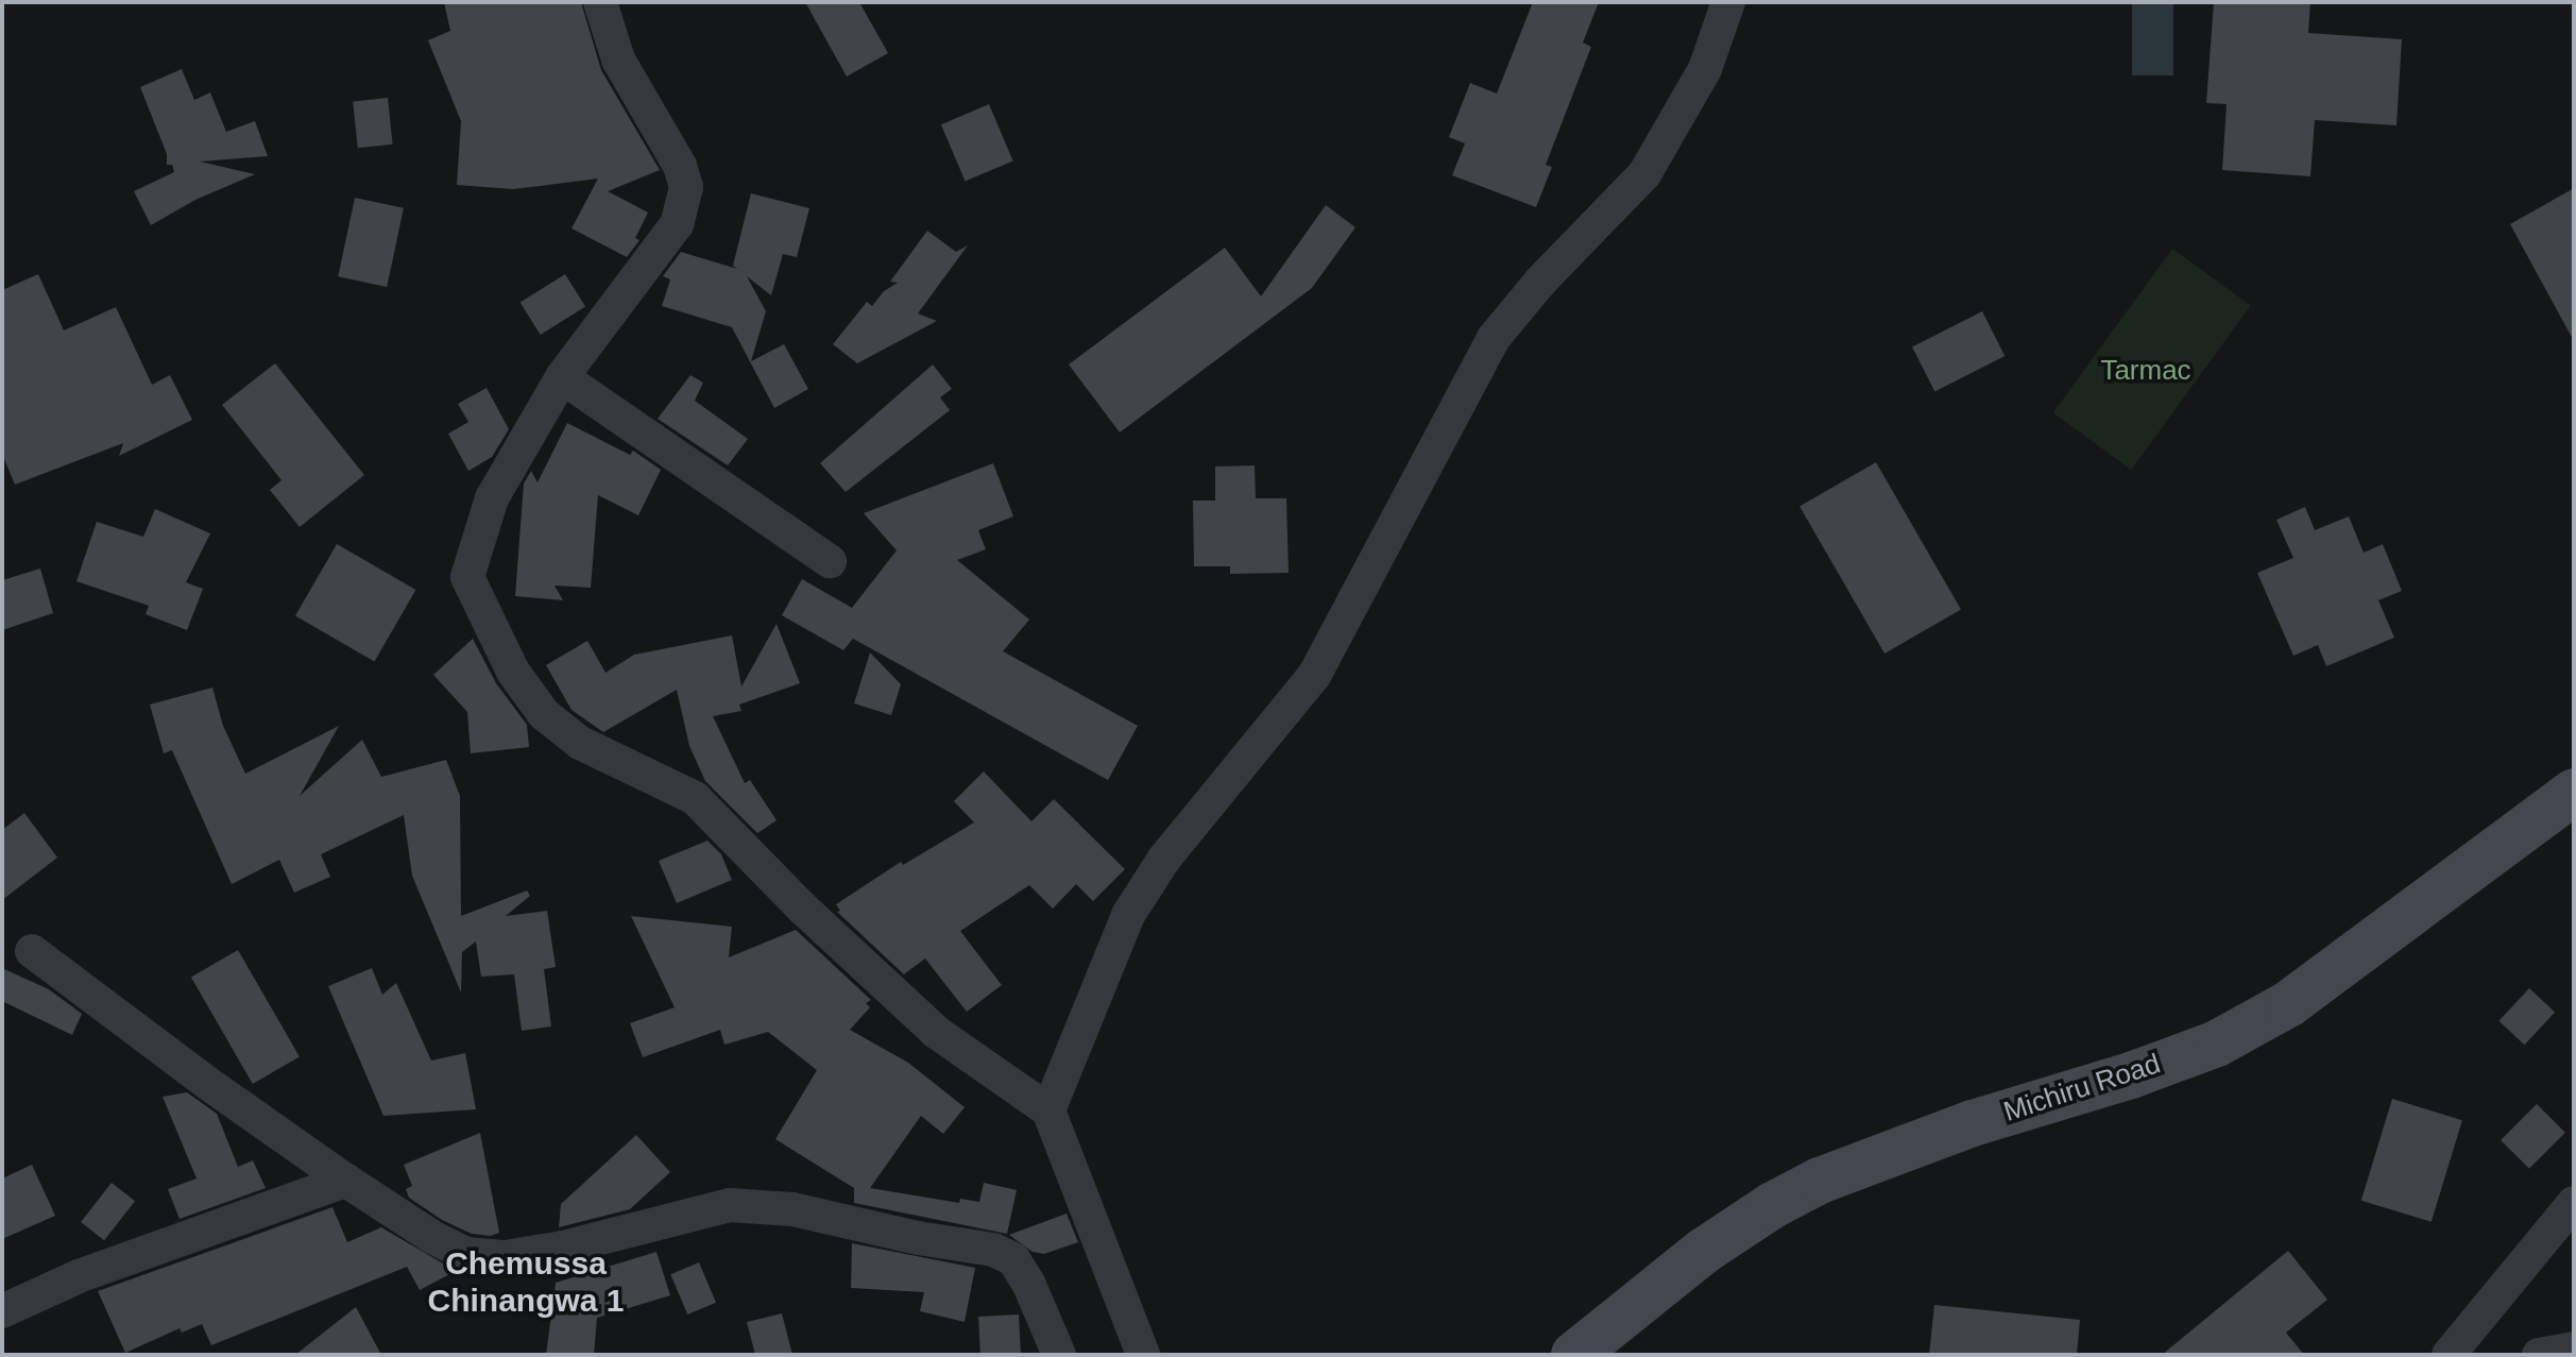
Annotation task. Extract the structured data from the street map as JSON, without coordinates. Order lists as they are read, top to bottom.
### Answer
{
  "streets": {
    "street": ["Michiru Road"]
  },
  "districts": ["Chemussa Chinangwa 1"],
  "parks": ["Tarmac"]
}
